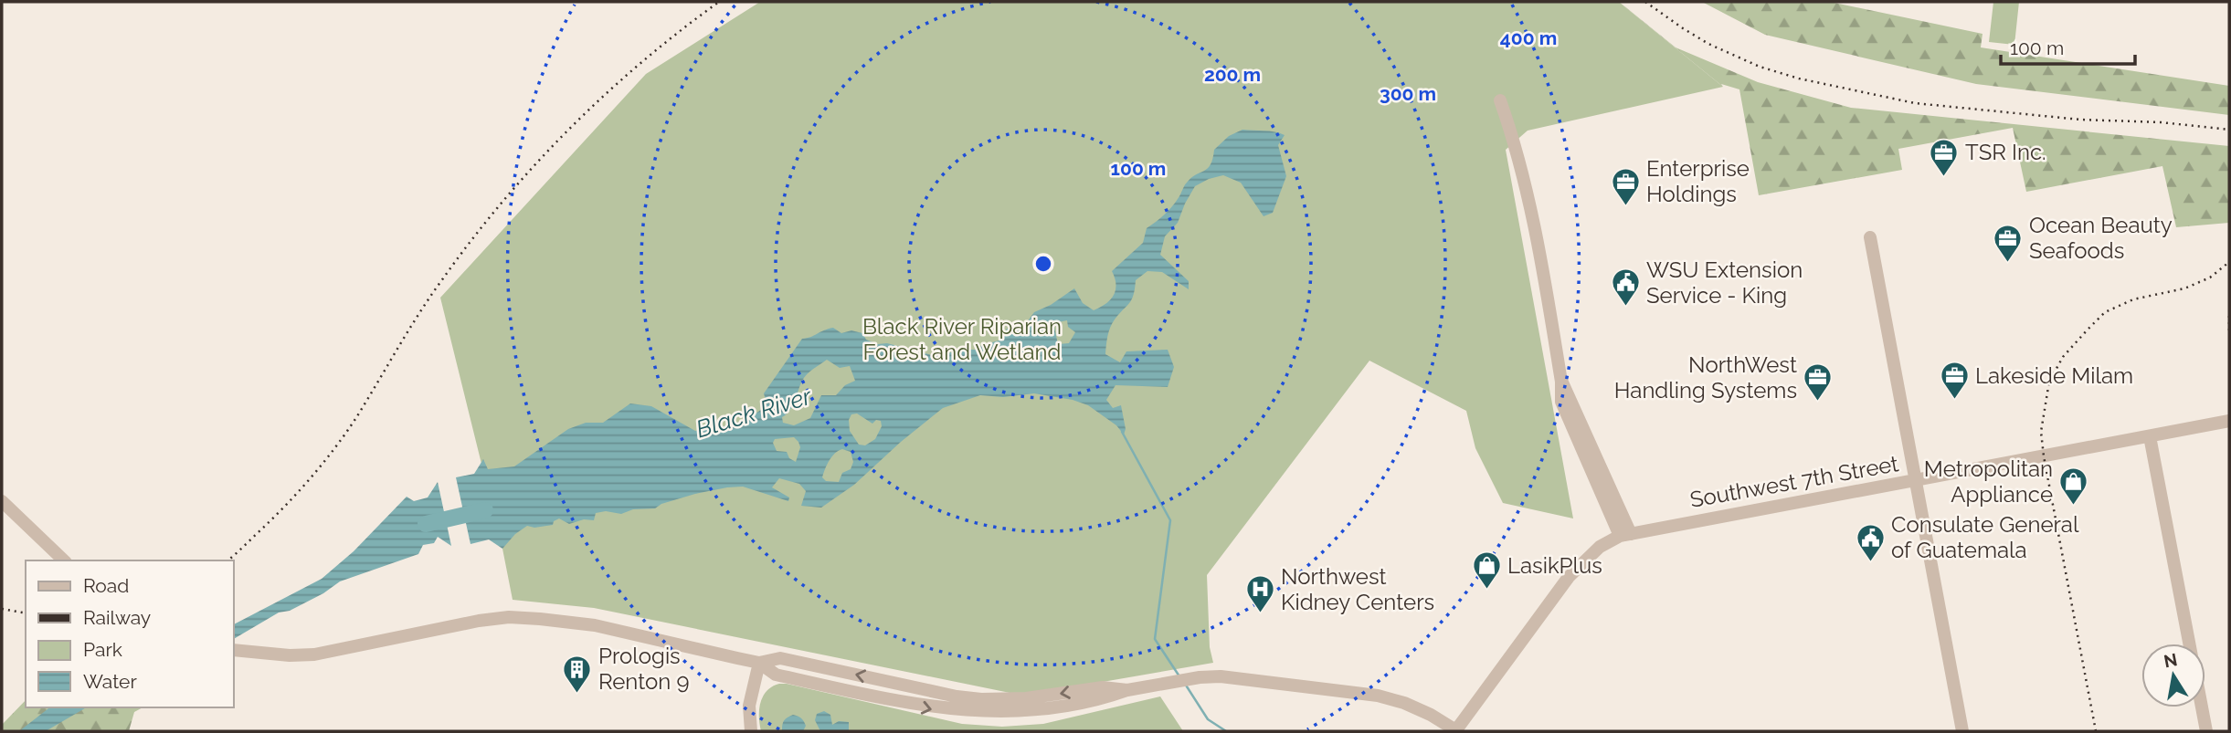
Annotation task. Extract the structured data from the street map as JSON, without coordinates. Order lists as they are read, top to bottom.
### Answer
{
  "streets": {
    "street": ["Southwest 7th Street"]
  },
  "water": ["Black River"],
  "parks": ["Black River Riparian Forest and Wetland"],
  "places": {
    "office": [
      "TSR Inc.",
      "Enterprise Holdings",
      "Ocean Beauty Seafoods",
      "Lakeside Milam",
      "NorthWest Handling Systems"
    ],
    "public building": ["WSU Extension Service - King", "Consulate General of Guatemala"],
    "shop": ["Metropolitan Appliance", "LasikPlus"],
    "hospital": ["Northwest Kidney Centers"],
    "building": ["Prologis Renton 9"]
  },
  "legend": [
    "Road",
    "Railway",
    "Park",
    "Water"
  ],
  "scale_bar": "100 m",
  "north": "top",
  "rings": [
    "400 m",
    "200 m",
    "300 m",
    "100 m"
  ]
}
